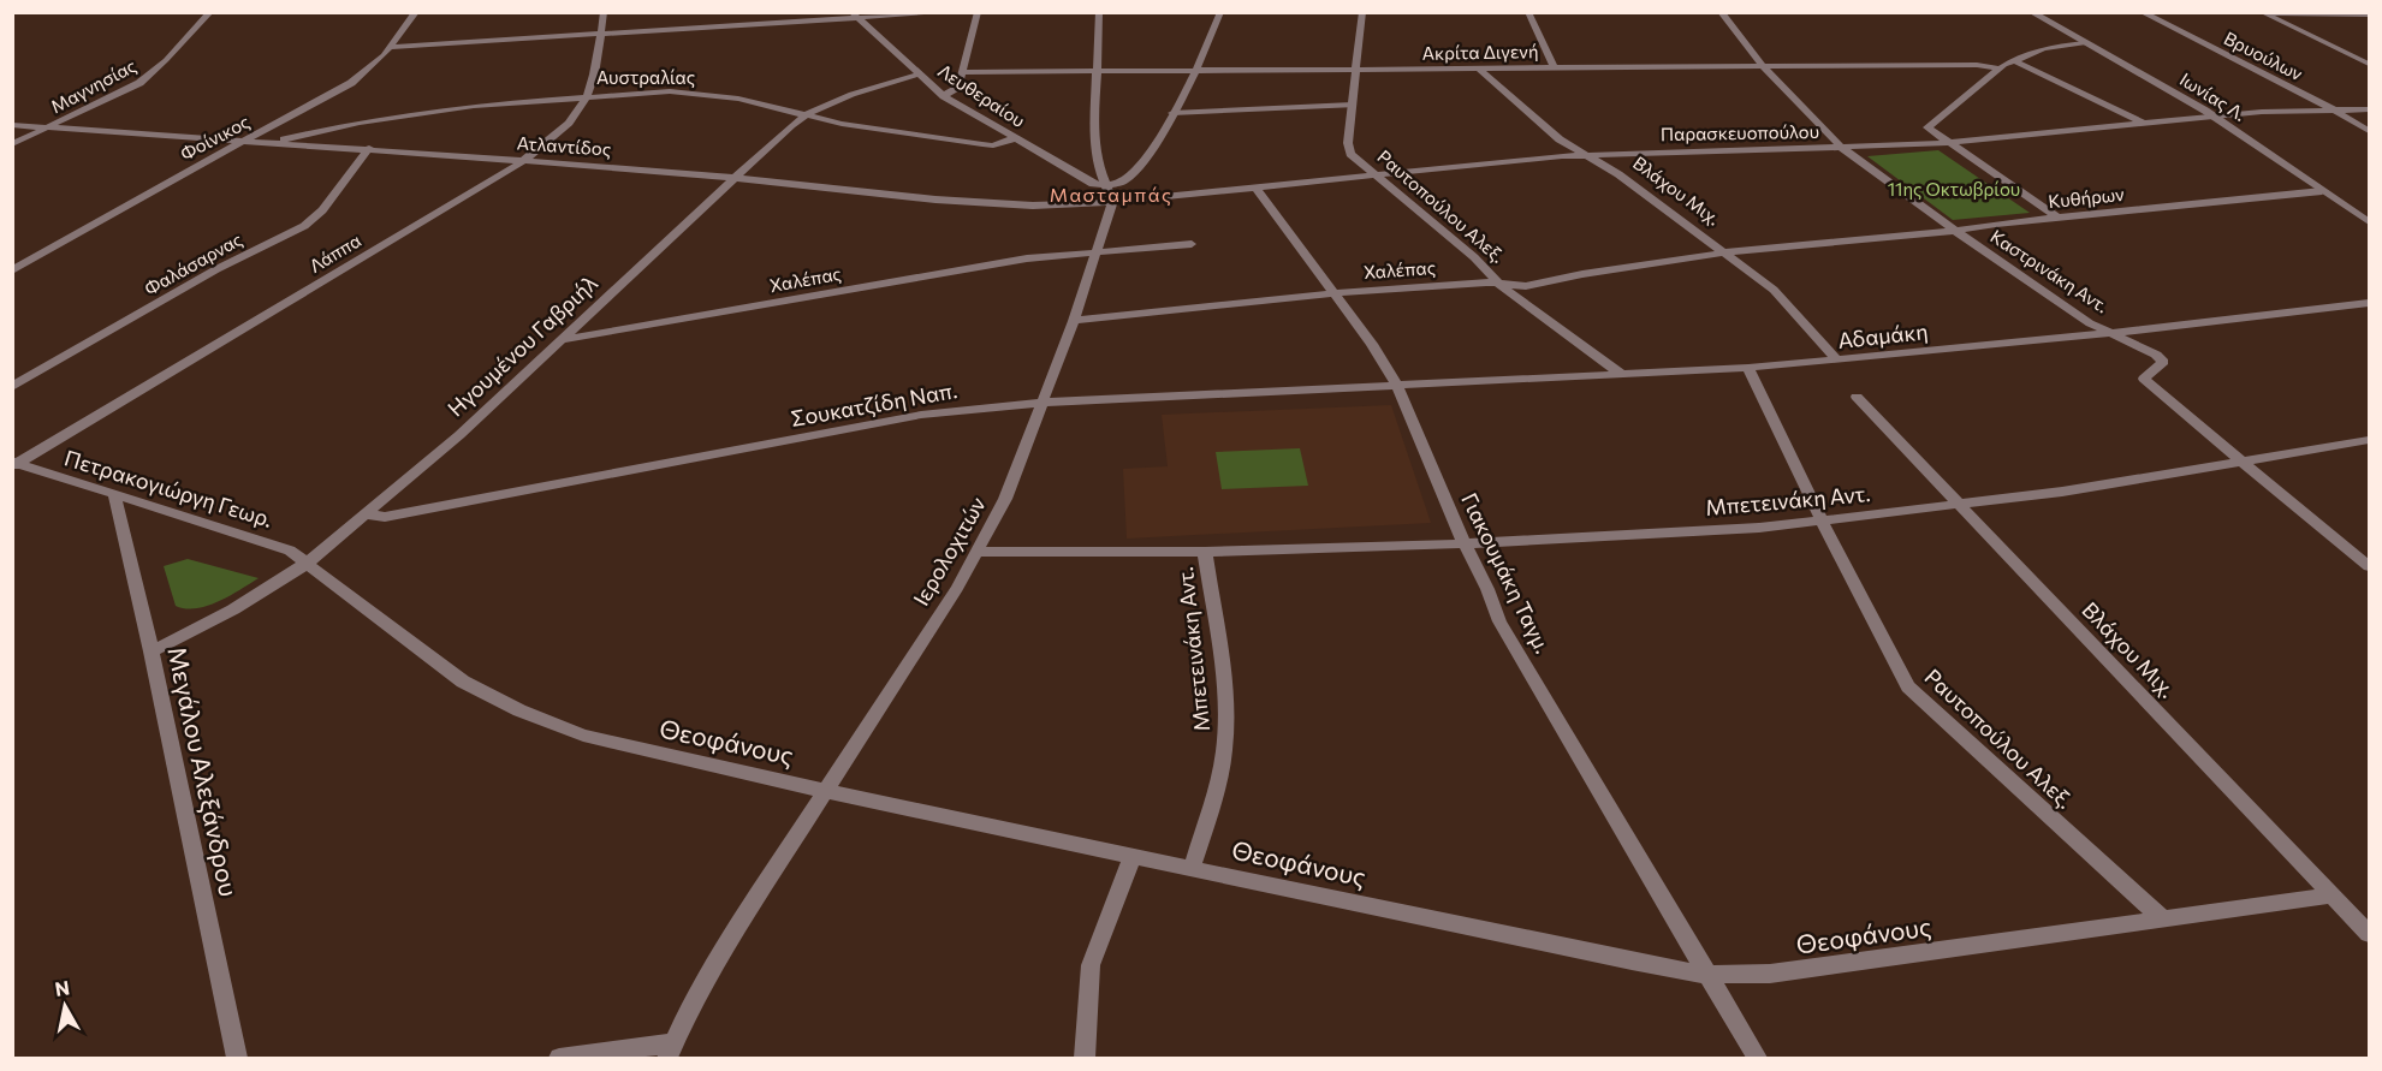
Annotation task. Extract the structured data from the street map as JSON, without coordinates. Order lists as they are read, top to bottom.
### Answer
{
  "streets": {
    "street": [
      "Ακρίτα Διγενή",
      "Βρυούλων",
      "Αυστραλίας",
      "Μαγνησίας",
      "Λευθεραίου",
      "Ιωνίας Λ.",
      "Παρασκευοπούλου",
      "Φοίνικος",
      "Ατλαντίδος",
      "Βλάχου Μιχ.",
      "Κυθήρων",
      "Ραυτοπούλου Αλεξ.",
      "Λάππα",
      "Φαλάσαρνας",
      "Χαλέπας",
      "Καστρινάκη Αντ.",
      "Αδαμάκη",
      "Ηγουμένου Γαβριήλ",
      "Σουκατζίδη Ναπ.",
      "Πετρακογιώργη Γεωρ.",
      "Μπετεινάκη Αντ.",
      "Ιερολοχιτών",
      "Γιακουμάκη Ταγμ.",
      "Θεοφάνους",
      "Μεγάλου Αλεξάνδρου"
    ]
  },
  "crossings": [
    ["Ακρίτα Διγενή", "Βλάχου Μιχ."],
    ["Ακρίτα Διγενή", "Ραυτοπούλου Αλεξ."],
    ["Ακρίτα Διγενή", "Καστρινάκη Αντ."],
    ["Βρυούλων", "Παρασκευοπούλου"],
    ["Αυστραλίας", "Λευθεραίου"],
    ["Αυστραλίας", "Ατλαντίδος"],
    ["Αυστραλίας", "Λάππα"],
    ["Αυστραλίας", "Ηγουμένου Γαβριήλ"],
    ["Μαγνησίας", "Ατλαντίδος"],
    ["Λευθεραίου", "Ηγουμένου Γαβριήλ"],
    ["Ιωνίας Λ.", "Παρασκευοπούλου"],
    ["Ιωνίας Λ.", "Κυθήρων"],
    ["Παρασκευοπούλου", "Ατλαντίδος"],
    ["Παρασκευοπούλου", "Βλάχου Μιχ."],
    ["Παρασκευοπούλου", "Ραυτοπούλου Αλεξ."],
    ["Παρασκευοπούλου", "Καστρινάκη Αντ."],
    ["Παρασκευοπούλου", "Ιερολοχιτών"],
    ["Παρασκευοπούλου", "Γιακουμάκη Ταγμ."],
    ["Φοίνικος", "Ατλαντίδος"],
    ["Ατλαντίδος", "Λάππα"],
    ["Ατλαντίδος", "Φαλάσαρνας"],
    ["Ατλαντίδος", "Ηγουμένου Γαβριήλ"],
    ["Ατλαντίδος", "Ιερολοχιτών"],
    ["Βλάχου Μιχ.", "Κυθήρων"],
    ["Βλάχου Μιχ.", "Χαλέπας"],
    ["Βλάχου Μιχ.", "Αδαμάκη"],
    ["Βλάχου Μιχ.", "Μπετεινάκη Αντ."],
    ["Βλάχου Μιχ.", "Θεοφάνους"],
    ["Κυθήρων", "Χαλέπας"],
    ["Κυθήρων", "Καστρινάκη Αντ."],
    ["Ραυτοπούλου Αλεξ.", "Χαλέπας"],
    ["Ραυτοπούλου Αλεξ.", "Αδαμάκη"],
    ["Ραυτοπούλου Αλεξ.", "Μπετεινάκη Αντ."],
    ["Ραυτοπούλου Αλεξ.", "Θεοφάνους"],
    ["Λάππα", "Πετρακογιώργη Γεωρ."],
    ["Χαλέπας", "Ηγουμένου Γαβριήλ"],
    ["Χαλέπας", "Ιερολοχιτών"],
    ["Χαλέπας", "Γιακουμάκη Ταγμ."],
    ["Καστρινάκη Αντ.", "Αδαμάκη"],
    ["Καστρινάκη Αντ.", "Μπετεινάκη Αντ."],
    ["Αδαμάκη", "Σουκατζίδη Ναπ."],
    ["Αδαμάκη", "Γιακουμάκη Ταγμ."],
    ["Ηγουμένου Γαβριήλ", "Σουκατζίδη Ναπ."],
    ["Ηγουμένου Γαβριήλ", "Πετρακογιώργη Γεωρ."],
    ["Ηγουμένου Γαβριήλ", "Θεοφάνους"],
    ["Ηγουμένου Γαβριήλ", "Μεγάλου Αλεξάνδρου"],
    ["Σουκατζίδη Ναπ.", "Ιερολοχιτών"],
    ["Σουκατζίδη Ναπ.", "Γιακουμάκη Ταγμ."],
    ["Πετρακογιώργη Γεωρ.", "Θεοφάνους"],
    ["Πετρακογιώργη Γεωρ.", "Μεγάλου Αλεξάνδρου"],
    ["Μπετεινάκη Αντ.", "Ιερολοχιτών"],
    ["Μπετεινάκη Αντ.", "Γιακουμάκη Ταγμ."],
    ["Μπετεινάκη Αντ.", "Θεοφάνους"],
    ["Ιερολοχιτών", "Θεοφάνους"],
    ["Γιακουμάκη Ταγμ.", "Θεοφάνους"]
  ],
  "districts": ["Μασταμπάς"],
  "parks": ["11ης Οκτωβρίου"],
  "north": "top"
}
